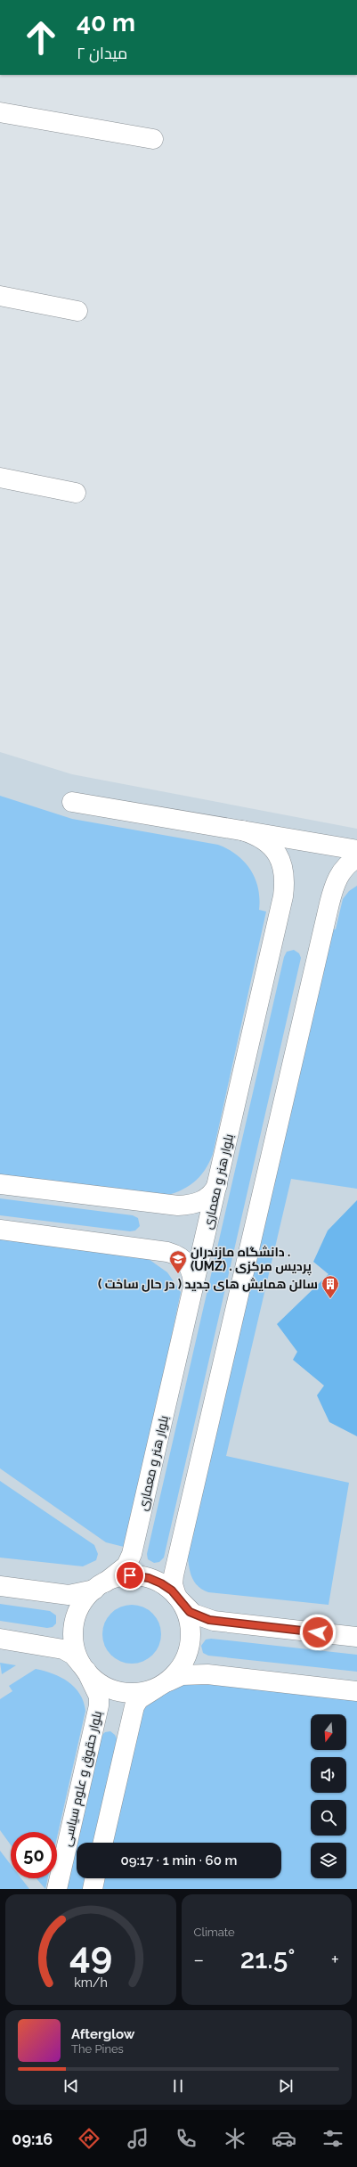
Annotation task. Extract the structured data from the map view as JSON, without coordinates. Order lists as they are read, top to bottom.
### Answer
{
  "streets": {
    "street": ["بلوار هنر و معماری", "بلوار حقوق و علوم سیاسی"]
  },
  "crossings": [
    ["بلوار هنر و معماری", "بلوار حقوق و علوم سیاسی"]
  ],
  "places": {
    "school or university": ["دانشگاه مازندران . (UMZ) . پردیس مرکزی"],
    "building": ["سالن همایش های جدید ( در حال ساخت )"]
  },
  "north": "bottom",
  "page": {
    "turn": ["40 m", "میدان ۲"],
    "limit": "50",
    "trip": "09:17 · 1 min · 60 m",
    "tile": "Climate",
    "heat": ["−", "21.5°", "+"],
    "song": ["Afterglow", "The Pines"],
    "tabs": "09:16",
    "gauge": ["49", "km/h"]
  }
}
